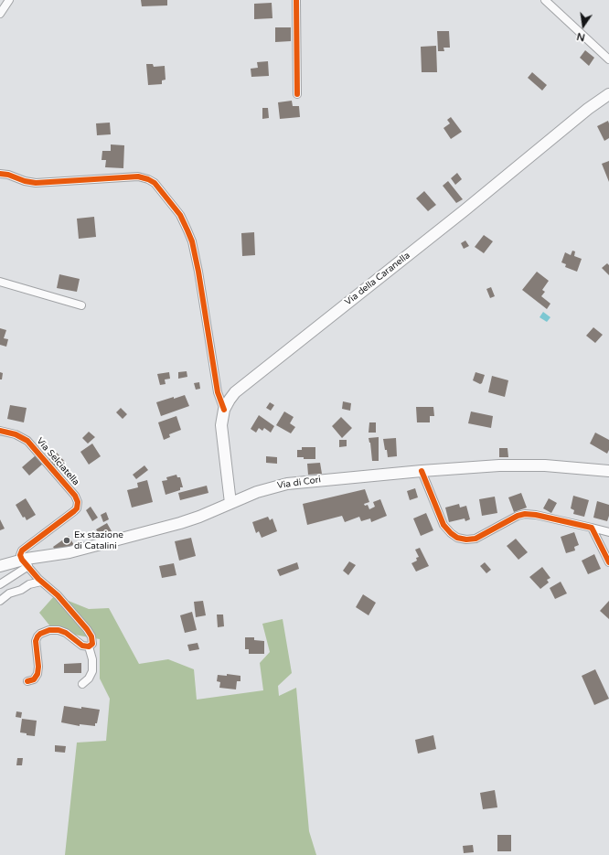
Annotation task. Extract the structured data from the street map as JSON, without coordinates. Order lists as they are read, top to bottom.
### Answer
{
  "streets": {
    "main road": ["Via della Caranella", "Via di Cori"],
    "street": ["Via Selciatella"]
  },
  "crossings": [
    ["Via della Caranella", "Via di Cori"],
    ["Via Selciatella", "Via di Cori"]
  ],
  "places": ["Ex stazione di Catalini"],
  "north": "bottom"
}
